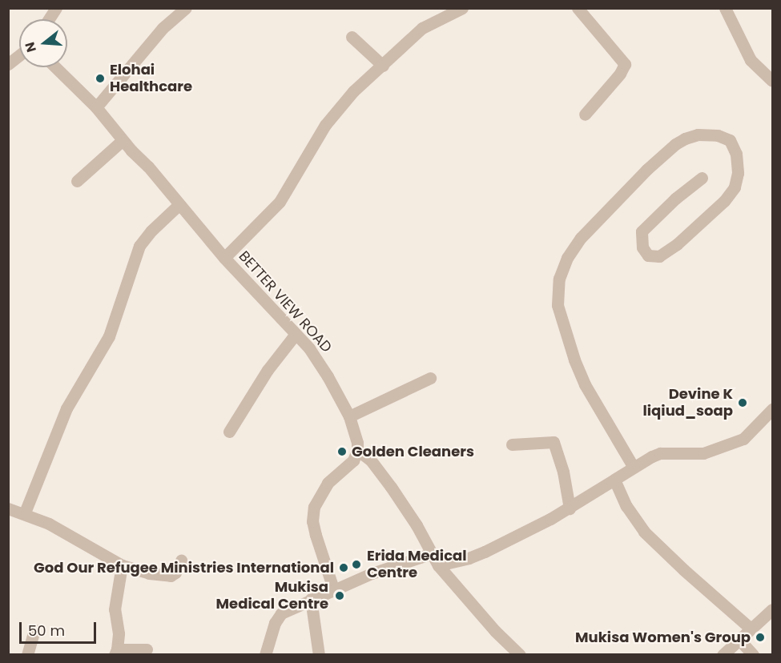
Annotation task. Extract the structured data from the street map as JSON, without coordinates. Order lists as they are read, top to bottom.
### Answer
{
  "streets": {
    "street": ["BETTER VIEW ROAD"]
  },
  "places": [
    "Elohai Healthcare",
    "Devine K liqiud_soap",
    "Golden Cleaners",
    "Erida Medical Centre",
    "God Our Refugee Ministries International",
    "Mukisa Medical Centre",
    "Mukisa Women's Group"
  ],
  "scale_bar": "50 m",
  "north": "left"
}
